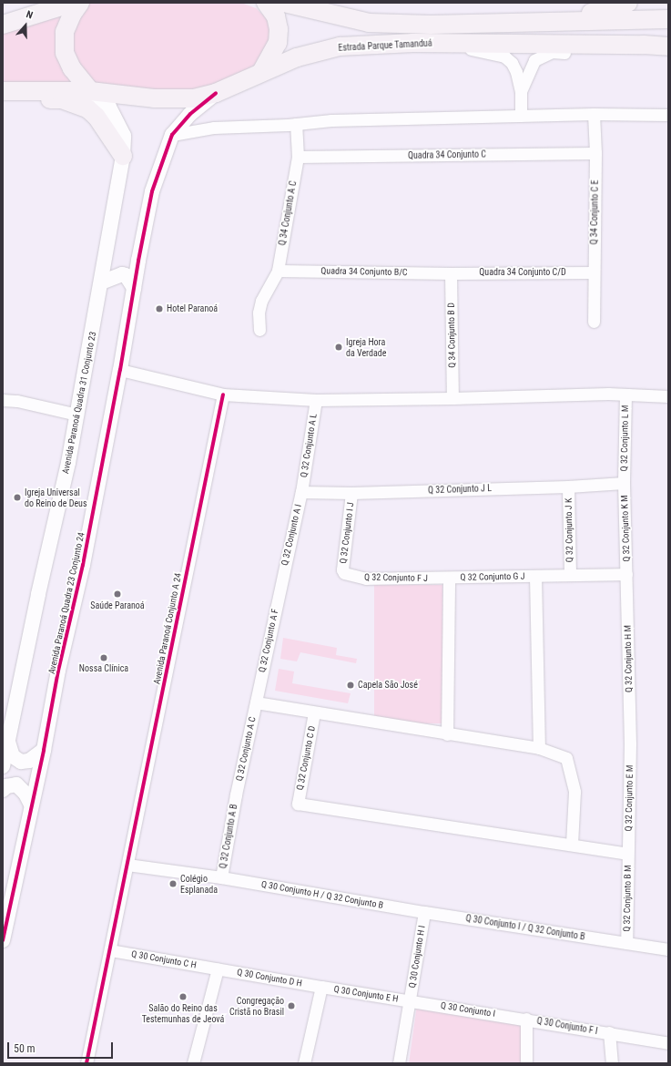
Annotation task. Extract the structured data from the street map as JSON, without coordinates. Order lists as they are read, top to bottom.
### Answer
{
  "streets": {
    "main road": ["Estrada Parque Tamanduá"],
    "street": [
      "Quadra 34 Conjunto C",
      "Q 34 Conjunto C E",
      "Q 34 Conjunto A C",
      "Quadra 34 Conjunto B/C",
      "Quadra 34 Conjunto C/D",
      "Q 34 Conjunto B D",
      "Avenida Paranoá Quadra 31 Conjunto 23",
      "Q 32 Conjunto L M",
      "Q 32 Conjunto A L",
      "Q 32 Conjunto J L",
      "Q 32 Conjunto K M",
      "Q 32 Conjunto J K",
      "Q 32 Conjunto I J",
      "Q 32 Conjunto A I",
      "Q 32 Conjunto G J",
      "Q 32 Conjunto F J",
      "Avenida Paranoá Quadra 23 Conjunto 24",
      "Avenida Paranoá Conjunto A 24",
      "Q 32 Conjunto A F",
      "Q 32 Conjunto H M",
      "Q 32 Conjunto A C",
      "Q 32 Conjunto C D",
      "Q 32 Conjunto E M",
      "Q 32 Conjunto A B",
      "Q 30 Conjunto H / Q 32 Conjunto B",
      "Q 32 Conjunto B M",
      "Q 30 Conjunto I / Q 32 Conjunto B",
      "Q 30 Conjunto H I",
      "Q 30 Conjunto C H",
      "Q 30 Conjunto D H",
      "Q 30 Conjunto E H",
      "Q 30 Conjunto I",
      "Q 30 Conjunto F I"
    ]
  },
  "crossings": [
    ["Estrada Parque Tamanduá", "Avenida Paranoá Quadra 31 Conjunto 23"],
    ["Quadra 34 Conjunto C", "Q 34 Conjunto C E"],
    ["Quadra 34 Conjunto C", "Q 34 Conjunto A C"],
    ["Q 34 Conjunto C E", "Quadra 34 Conjunto C/D"],
    ["Q 34 Conjunto A C", "Quadra 34 Conjunto B/C"],
    ["Quadra 34 Conjunto B/C", "Quadra 34 Conjunto C/D"],
    ["Quadra 34 Conjunto B/C", "Q 34 Conjunto B D"],
    ["Quadra 34 Conjunto C/D", "Q 34 Conjunto B D"],
    ["Q 32 Conjunto L M", "Q 32 Conjunto J L"],
    ["Q 32 Conjunto L M", "Q 32 Conjunto K M"],
    ["Q 32 Conjunto A L", "Q 32 Conjunto J L"],
    ["Q 32 Conjunto A L", "Q 32 Conjunto A I"],
    ["Q 32 Conjunto J L", "Q 32 Conjunto K M"],
    ["Q 32 Conjunto J L", "Q 32 Conjunto J K"],
    ["Q 32 Conjunto J L", "Q 32 Conjunto I J"],
    ["Q 32 Conjunto J L", "Q 32 Conjunto A I"],
    ["Q 32 Conjunto K M", "Q 32 Conjunto G J"],
    ["Q 32 Conjunto K M", "Q 32 Conjunto H M"],
    ["Q 32 Conjunto J K", "Q 32 Conjunto G J"],
    ["Q 32 Conjunto I J", "Q 32 Conjunto F J"],
    ["Q 32 Conjunto A I", "Q 32 Conjunto A F"],
    ["Q 32 Conjunto G J", "Q 32 Conjunto F J"],
    ["Q 32 Conjunto G J", "Q 32 Conjunto H M"],
    ["Avenida Paranoá Conjunto A 24", "Q 30 Conjunto H / Q 32 Conjunto B"],
    ["Avenida Paranoá Conjunto A 24", "Q 30 Conjunto C H"],
    ["Q 32 Conjunto A F", "Q 32 Conjunto A C"],
    ["Q 32 Conjunto H M", "Q 32 Conjunto E M"],
    ["Q 32 Conjunto A C", "Q 32 Conjunto A B"],
    ["Q 32 Conjunto E M", "Q 32 Conjunto B M"],
    ["Q 32 Conjunto A B", "Q 30 Conjunto H / Q 32 Conjunto B"],
    ["Q 30 Conjunto H / Q 32 Conjunto B", "Q 30 Conjunto I / Q 32 Conjunto B"],
    ["Q 30 Conjunto H / Q 32 Conjunto B", "Q 30 Conjunto H I"],
    ["Q 32 Conjunto B M", "Q 30 Conjunto I / Q 32 Conjunto B"],
    ["Q 30 Conjunto I / Q 32 Conjunto B", "Q 30 Conjunto H I"],
    ["Q 30 Conjunto H I", "Q 30 Conjunto E H"],
    ["Q 30 Conjunto H I", "Q 30 Conjunto I"],
    ["Q 30 Conjunto C H", "Q 30 Conjunto D H"],
    ["Q 30 Conjunto D H", "Q 30 Conjunto E H"],
    ["Q 30 Conjunto E H", "Q 30 Conjunto I"],
    ["Q 30 Conjunto I", "Q 30 Conjunto F I"]
  ],
  "places": [
    "Hotel Paranoá",
    "Igreja Hora da Verdade",
    "Igreja Universal do Reino de Deus",
    "Saúde Paranoá",
    "Nossa Clínica",
    "Capela São José",
    "Colégio Esplanada",
    "Salão do Reino das Testemunhas de Jeová",
    "Congregação Cristã no Brasil"
  ],
  "scale_bar": "50 m",
  "north": "top"
}
